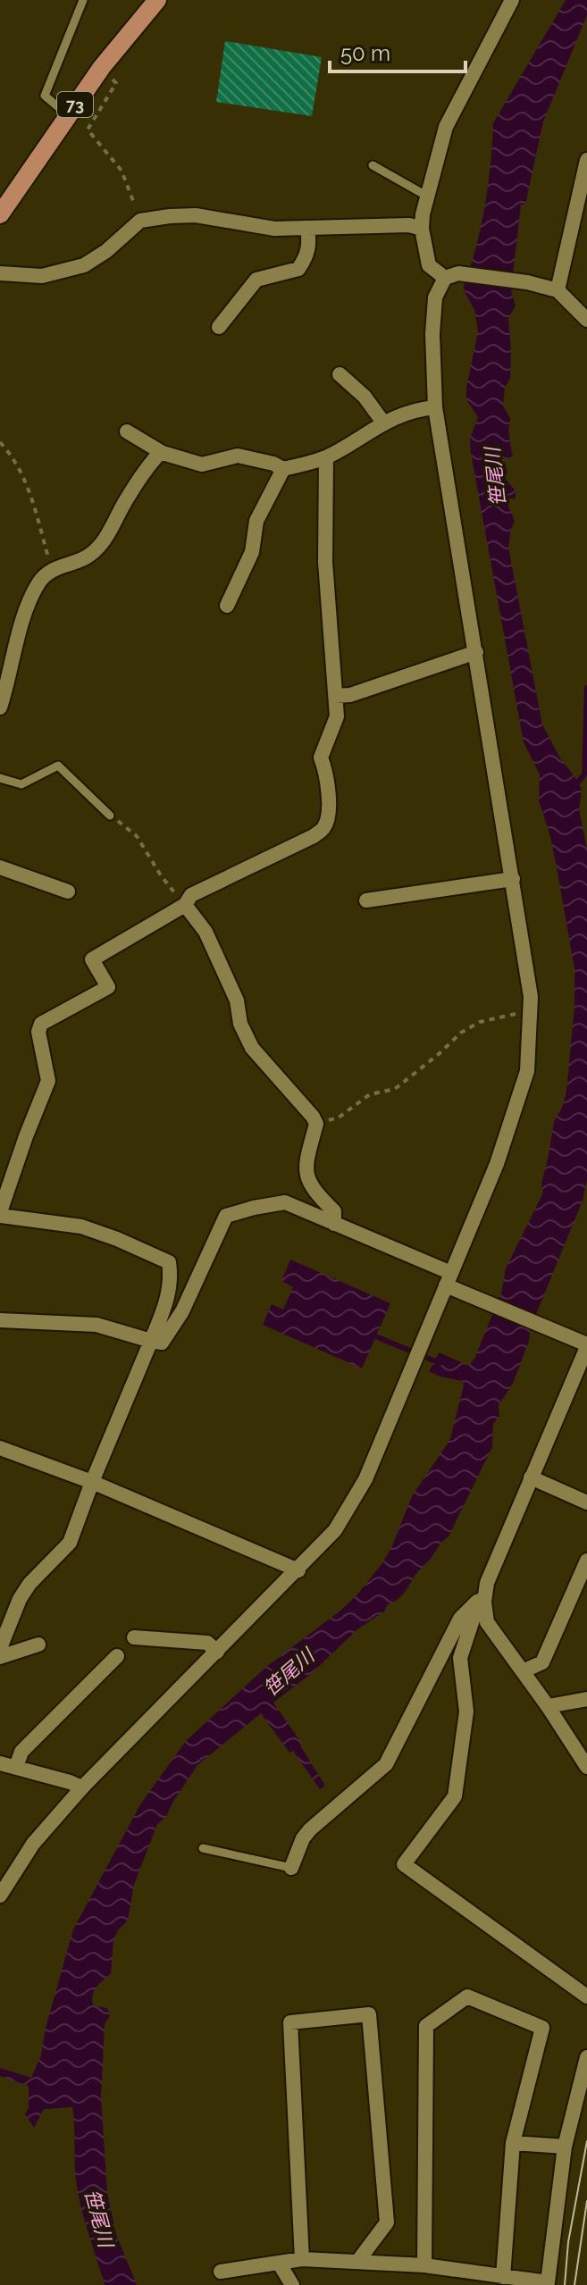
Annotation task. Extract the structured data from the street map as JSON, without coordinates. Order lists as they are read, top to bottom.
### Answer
{
  "streets": {
    "main road": ["73"]
  },
  "water": ["笹尾川"],
  "scale_bar": "50 m"
}
